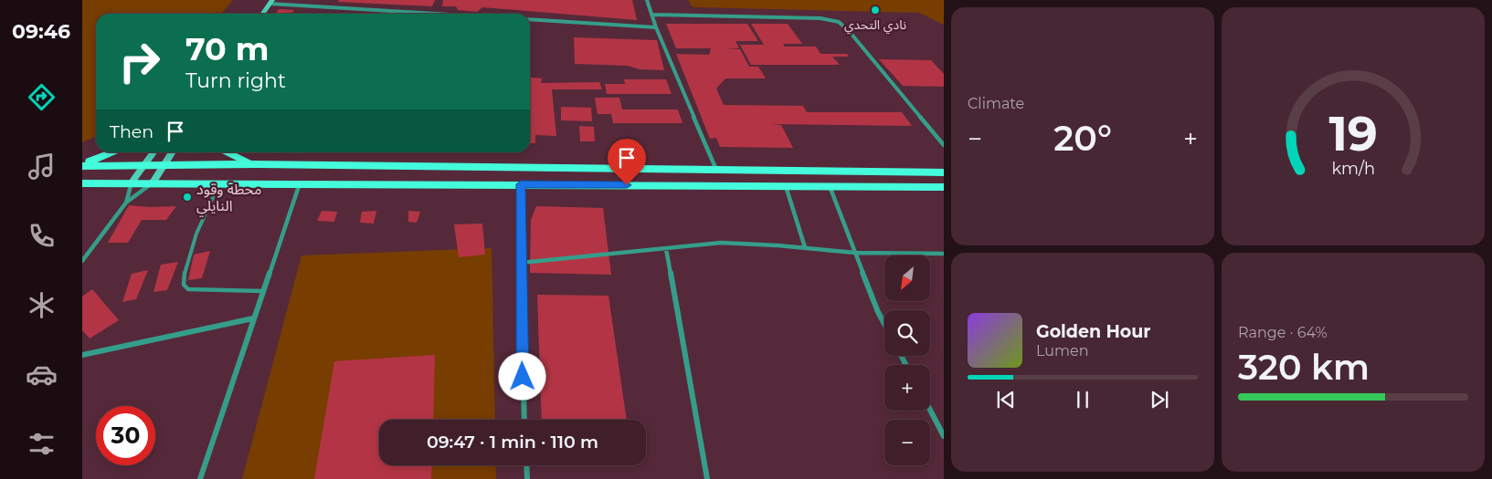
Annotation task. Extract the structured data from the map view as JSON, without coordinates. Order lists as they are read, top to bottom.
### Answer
{
  "places": ["نادي التحدي", "محطة وقود النايلي"],
  "north": "bottom left",
  "page": {
    "tabs": "09:46",
    "tile": [
      "Climate",
      ["Range · 64%", "320 km"]
    ],
    "turn": ["70 m", "Turn right"],
    "then": "Then",
    "heat": ["−", "20°", "+"],
    "map_buttons": ["+", "−"],
    "song": ["Golden Hour", "Lumen"],
    "limit": "30",
    "trip": "09:47 · 1 min · 110 m",
    "gauge": ["19", "km/h"]
  }
}
